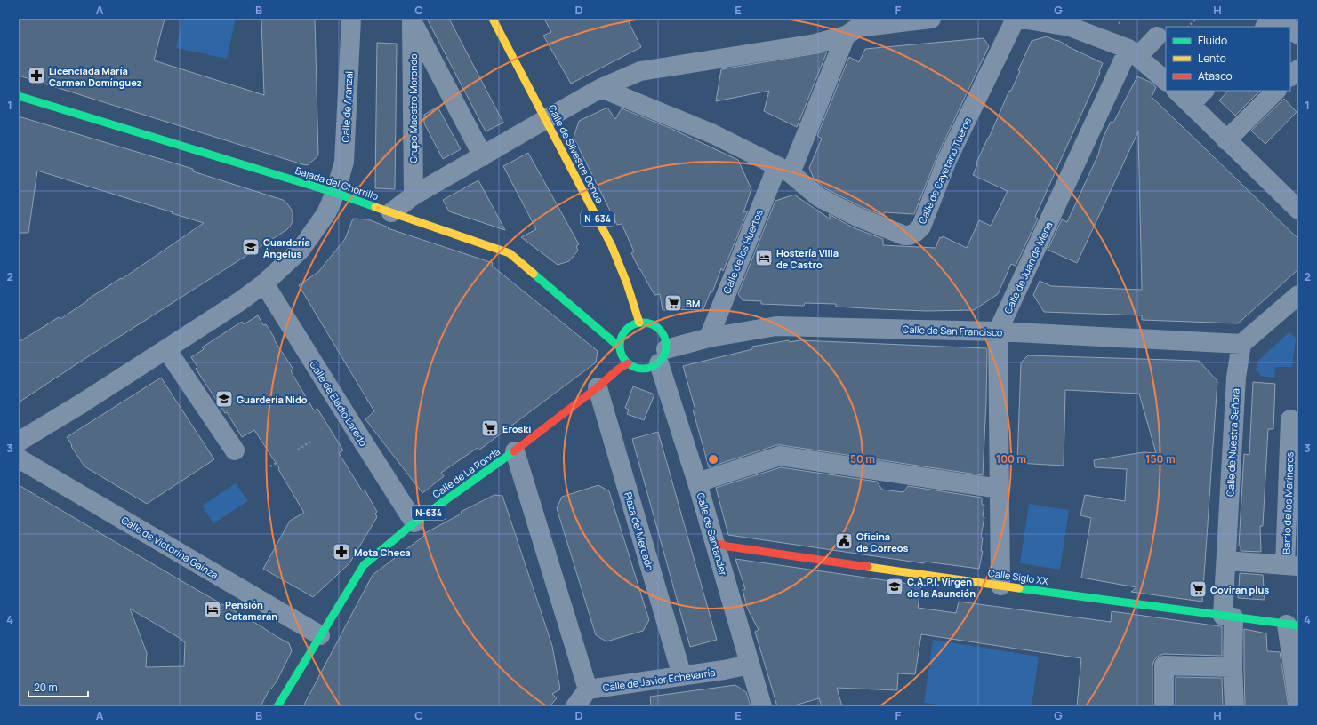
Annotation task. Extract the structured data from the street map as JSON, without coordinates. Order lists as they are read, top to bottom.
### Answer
{
  "streets": {
    "main road": [
      "Calle de Silvestre Ochoa",
      "Bajada del Chorrillo",
      "N-634",
      "Calle de La Ronda",
      "Calle Siglo XX"
    ],
    "street": [
      "Calle de Aranzal",
      "Grupo Maestro Morondo",
      "Calle de Cayetano Tueros",
      "Calle de los Huertos",
      "Calle de Juan de Mena",
      "Calle de San Francisco",
      "Calle de Eladio Laredo",
      "Calle de Nuestra Señora",
      "Barrio de los Marineros",
      "Plaza del Mercado",
      "Calle de Santander",
      "Calle de Victorina Gainza",
      "Calle de Javier Echevarría"
    ]
  },
  "crossings": [
    ["Calle de Aranzal", "Bajada del Chorrillo"],
    ["Calle de Aranzal", "Calle de Eladio Laredo"],
    ["Calle de Silvestre Ochoa", "Bajada del Chorrillo"],
    ["Calle de Silvestre Ochoa", "Calle de San Francisco"],
    ["Calle de Silvestre Ochoa", "Calle de La Ronda"],
    ["Calle de Silvestre Ochoa", "Calle de Santander"],
    ["Calle de Cayetano Tueros", "Calle de los Huertos"],
    ["Bajada del Chorrillo", "Calle de San Francisco"],
    ["Bajada del Chorrillo", "Calle de La Ronda"],
    ["Bajada del Chorrillo", "Calle de Santander"],
    ["Calle de los Huertos", "Calle de San Francisco"],
    ["Calle de Juan de Mena", "Calle de San Francisco"],
    ["Calle de Juan de Mena", "Calle Siglo XX"],
    ["Calle de San Francisco", "Calle de Nuestra Señora"],
    ["Calle de San Francisco", "Calle de La Ronda"],
    ["Calle de San Francisco", "Calle de Santander"],
    ["Calle de Eladio Laredo", "Calle de La Ronda"],
    ["Calle de Nuestra Señora", "Barrio de los Marineros"],
    ["Calle de Nuestra Señora", "Calle Siglo XX"],
    ["Calle de La Ronda", "Plaza del Mercado"],
    ["Calle de La Ronda", "Calle de Santander"],
    ["Calle de La Ronda", "Calle de Victorina Gainza"],
    ["Plaza del Mercado", "Calle de Javier Echevarría"],
    ["Calle de Santander", "Calle Siglo XX"],
    ["Calle de Santander", "Calle de Javier Echevarría"]
  ],
  "places": {
    "pharmacy": ["Licenciada María Carmen Domínguez", "Mota Checa"],
    "school or university": ["Guardería Ángelus", "Guardería Nido", "C.A.P.I. Virgen de la Asunción"],
    "hotel": ["Hostería Villa de Castro", "Pensión Catamarán"],
    "supermarket": ["BM", "Eroski", "Coviran plus"],
    "public building": ["Oficina de Correos"]
  },
  "legend": ["Fluido", "Lento", "Atasco"],
  "scale_bar": "20 m",
  "grid": {
    "columns": [
      "A",
      "B",
      "C",
      "D",
      "E",
      "F",
      "G",
      "H"
    ],
    "rows": [
      "1",
      "2",
      "3",
      "4"
    ]
  },
  "rings": ["50 m", "100 m", "150 m"]
}
